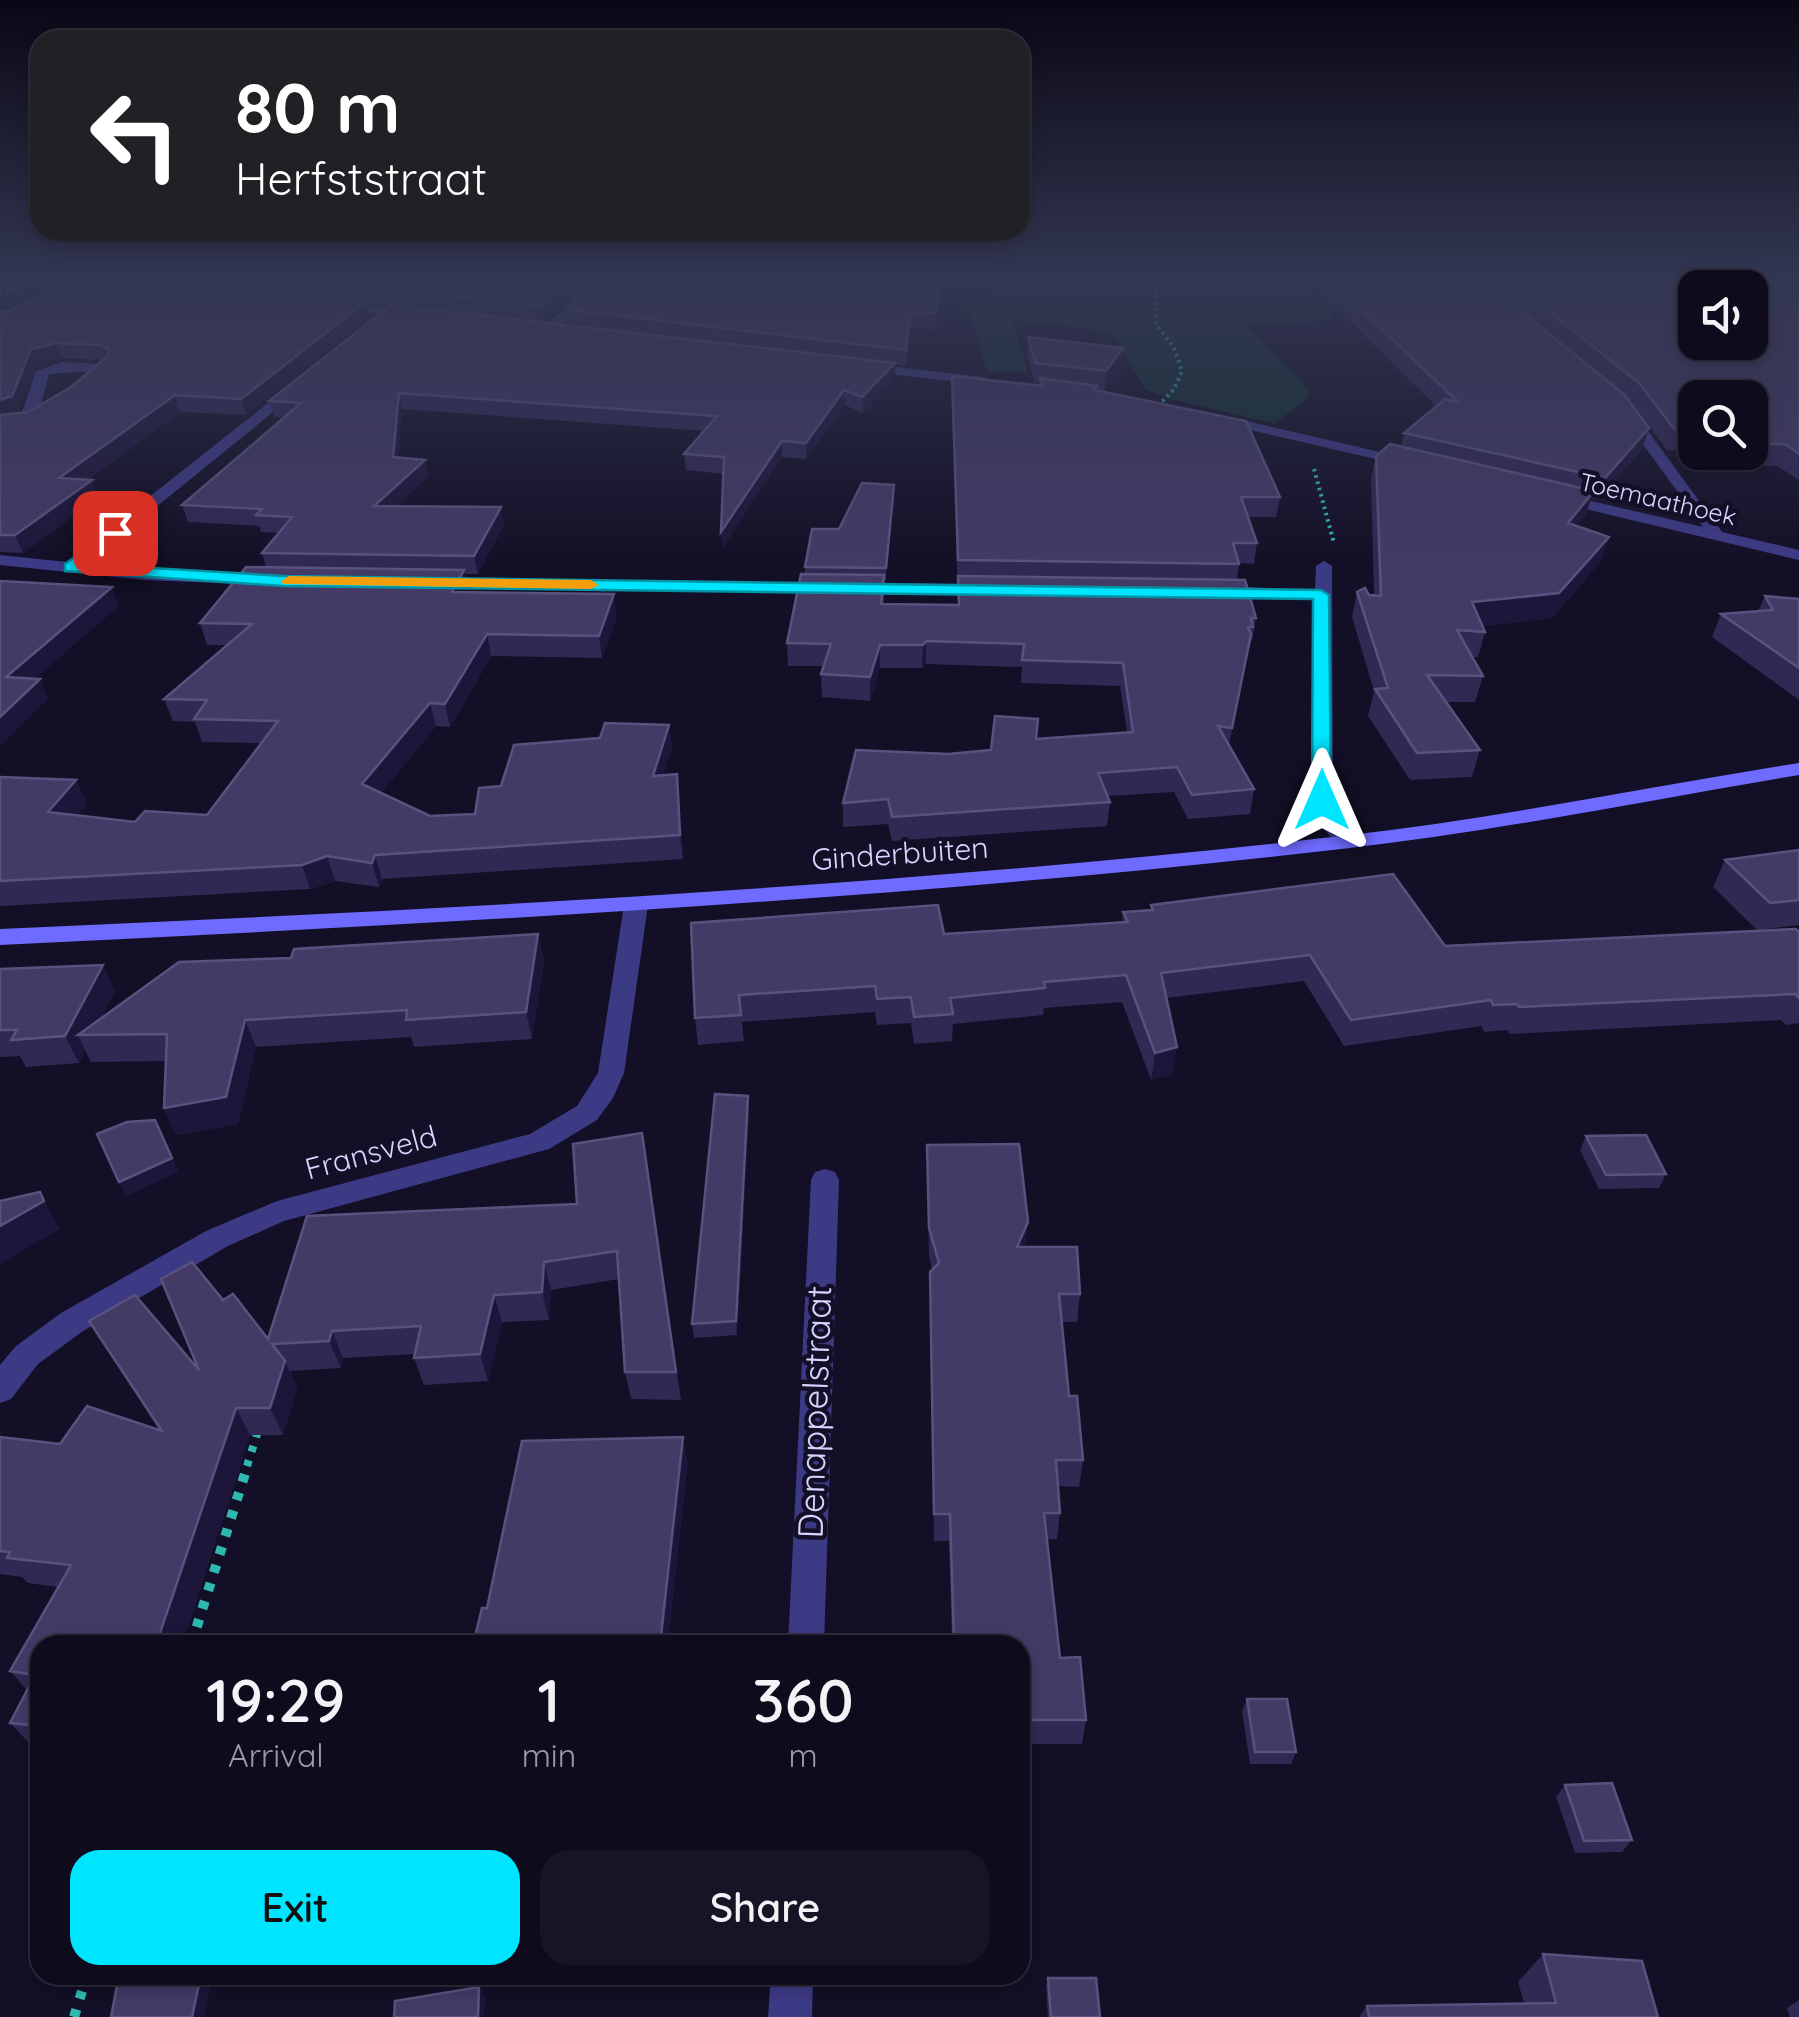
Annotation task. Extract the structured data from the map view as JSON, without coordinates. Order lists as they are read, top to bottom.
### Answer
{
  "streets": {
    "main road": ["Ginderbuiten"],
    "street": ["Toemaathoek", "Fransveld", "Denappelstraat"]
  },
  "crossings": [
    ["Ginderbuiten", "Fransveld"]
  ],
  "page": {
    "turn": ["80 m", "Herfststraat"],
    "eta": [
      "19:29",
      "Arrival",
      "1",
      "min",
      "360",
      "m"
    ],
    "buttons": ["Exit", "Share"]
  }
}
